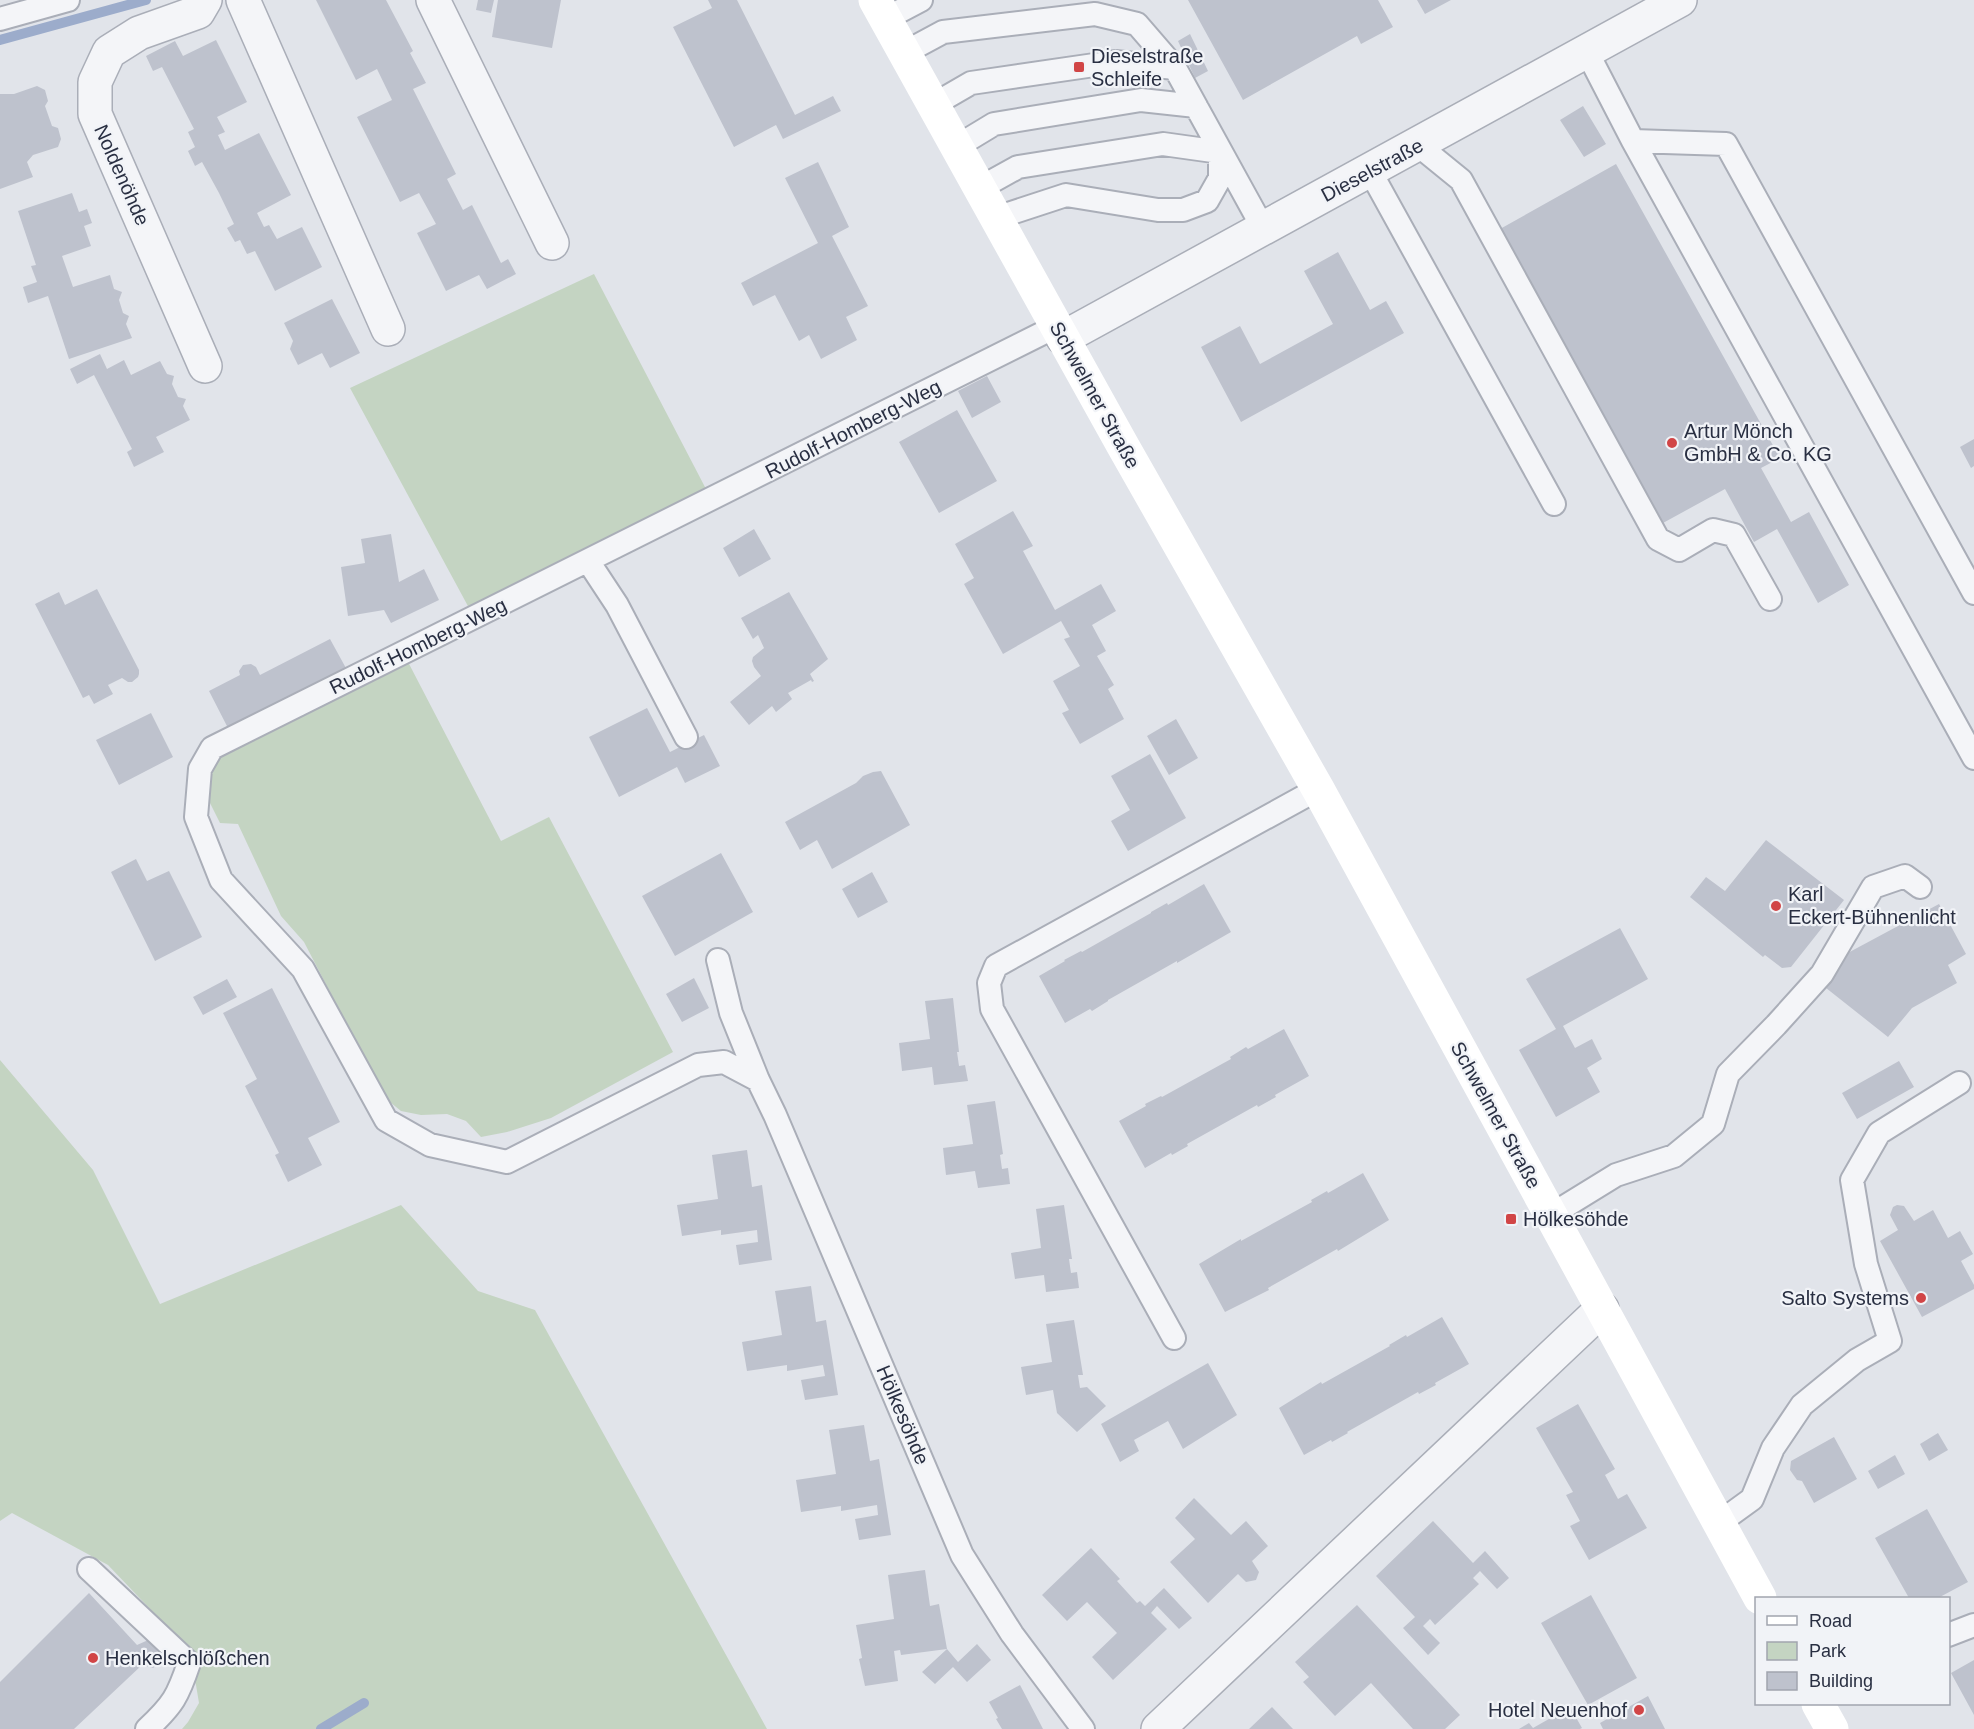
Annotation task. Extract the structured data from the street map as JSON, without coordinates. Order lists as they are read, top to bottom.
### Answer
{
  "streets": {
    "main road": ["Schwelmer Straße"],
    "street": ["Dieselstraße", "Noldenöhde"],
    "lane": ["Rudolf-Homberg-Weg", "Hölkesöhde"]
  },
  "crossings": [
    ["Dieselstraße", "Schwelmer Straße"],
    ["Dieselstraße", "Rudolf-Homberg-Weg"],
    ["Schwelmer Straße", "Rudolf-Homberg-Weg"],
    ["Rudolf-Homberg-Weg", "Hölkesöhde"]
  ],
  "places": {
    "transit": ["Dieselstraße Schleife", "Hölkesöhde"],
    "other": [
      "Artur Mönch GmbH & Co. KG",
      "Karl Eckert-Bühnenlicht",
      "Salto Systems",
      "Henkelschlößchen",
      "Hotel Neuenhof"
    ]
  },
  "legend": ["Road", "Park", "Building"]
}
